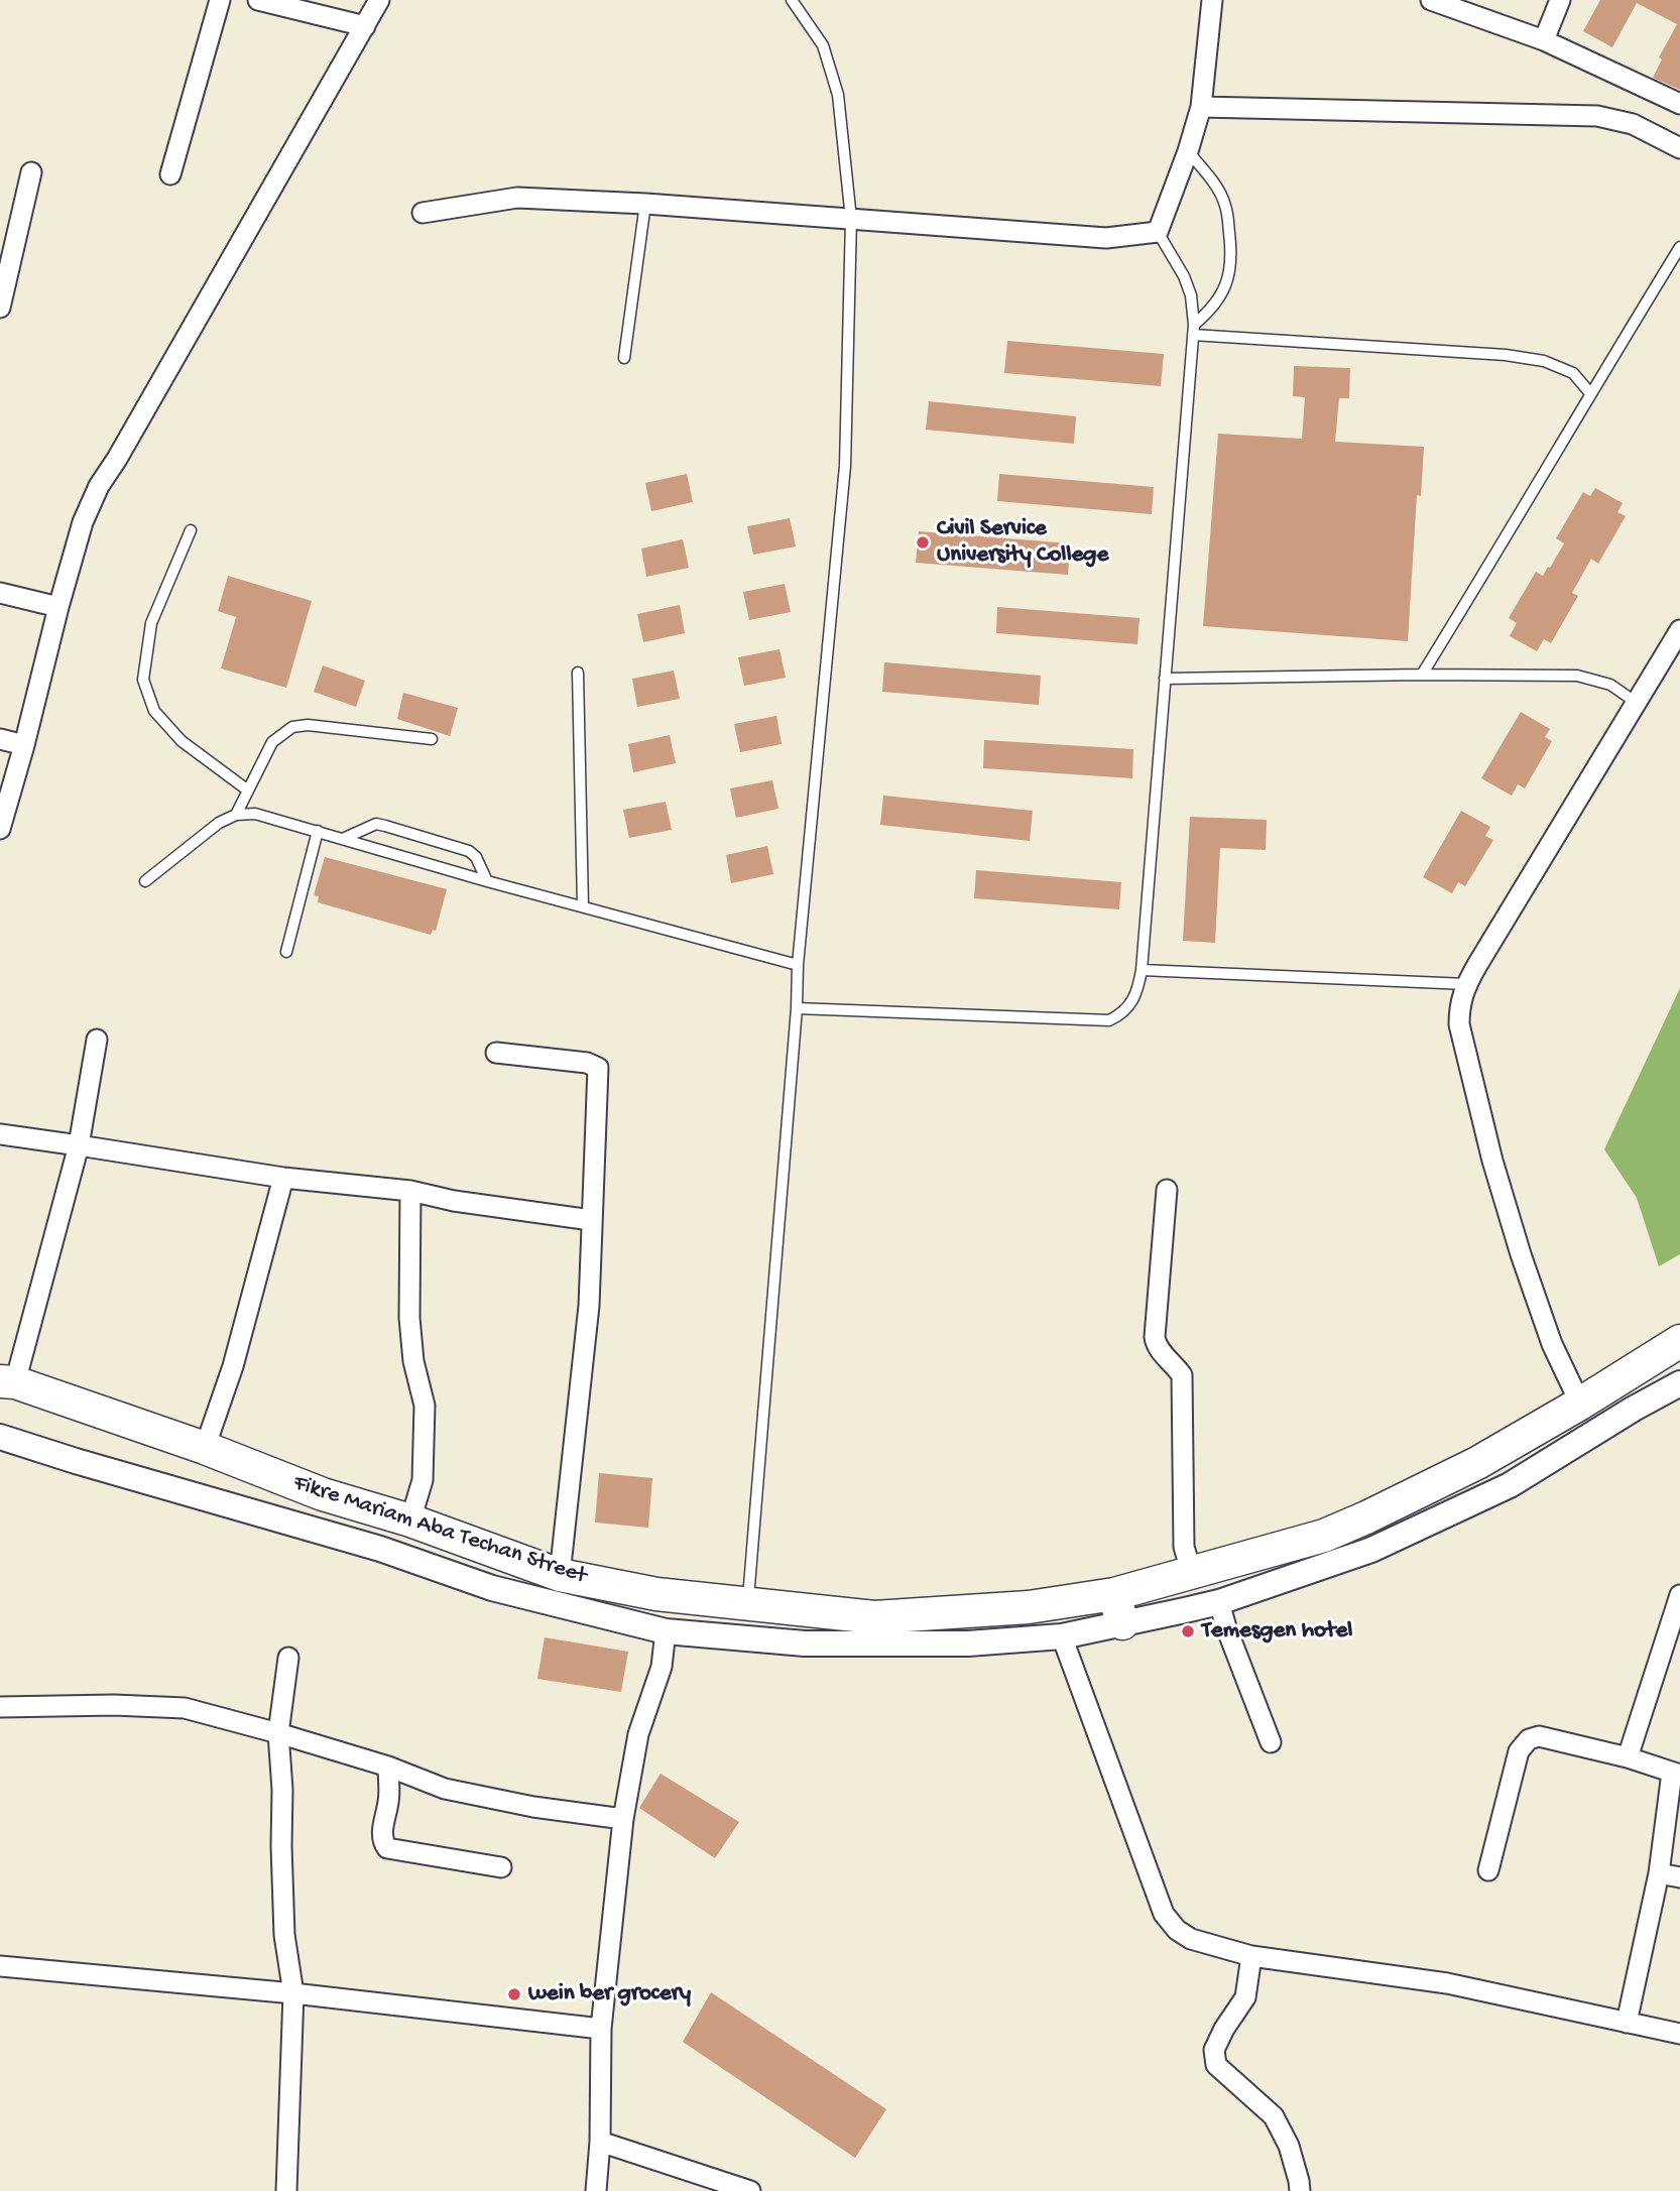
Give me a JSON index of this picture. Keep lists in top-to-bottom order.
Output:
{
  "streets": {
    "main road": ["Fikre Mariam Aba Techan Street"]
  },
  "places": ["Civil Service University College", "Temesgen hotel", "wein ber grocery"]
}
